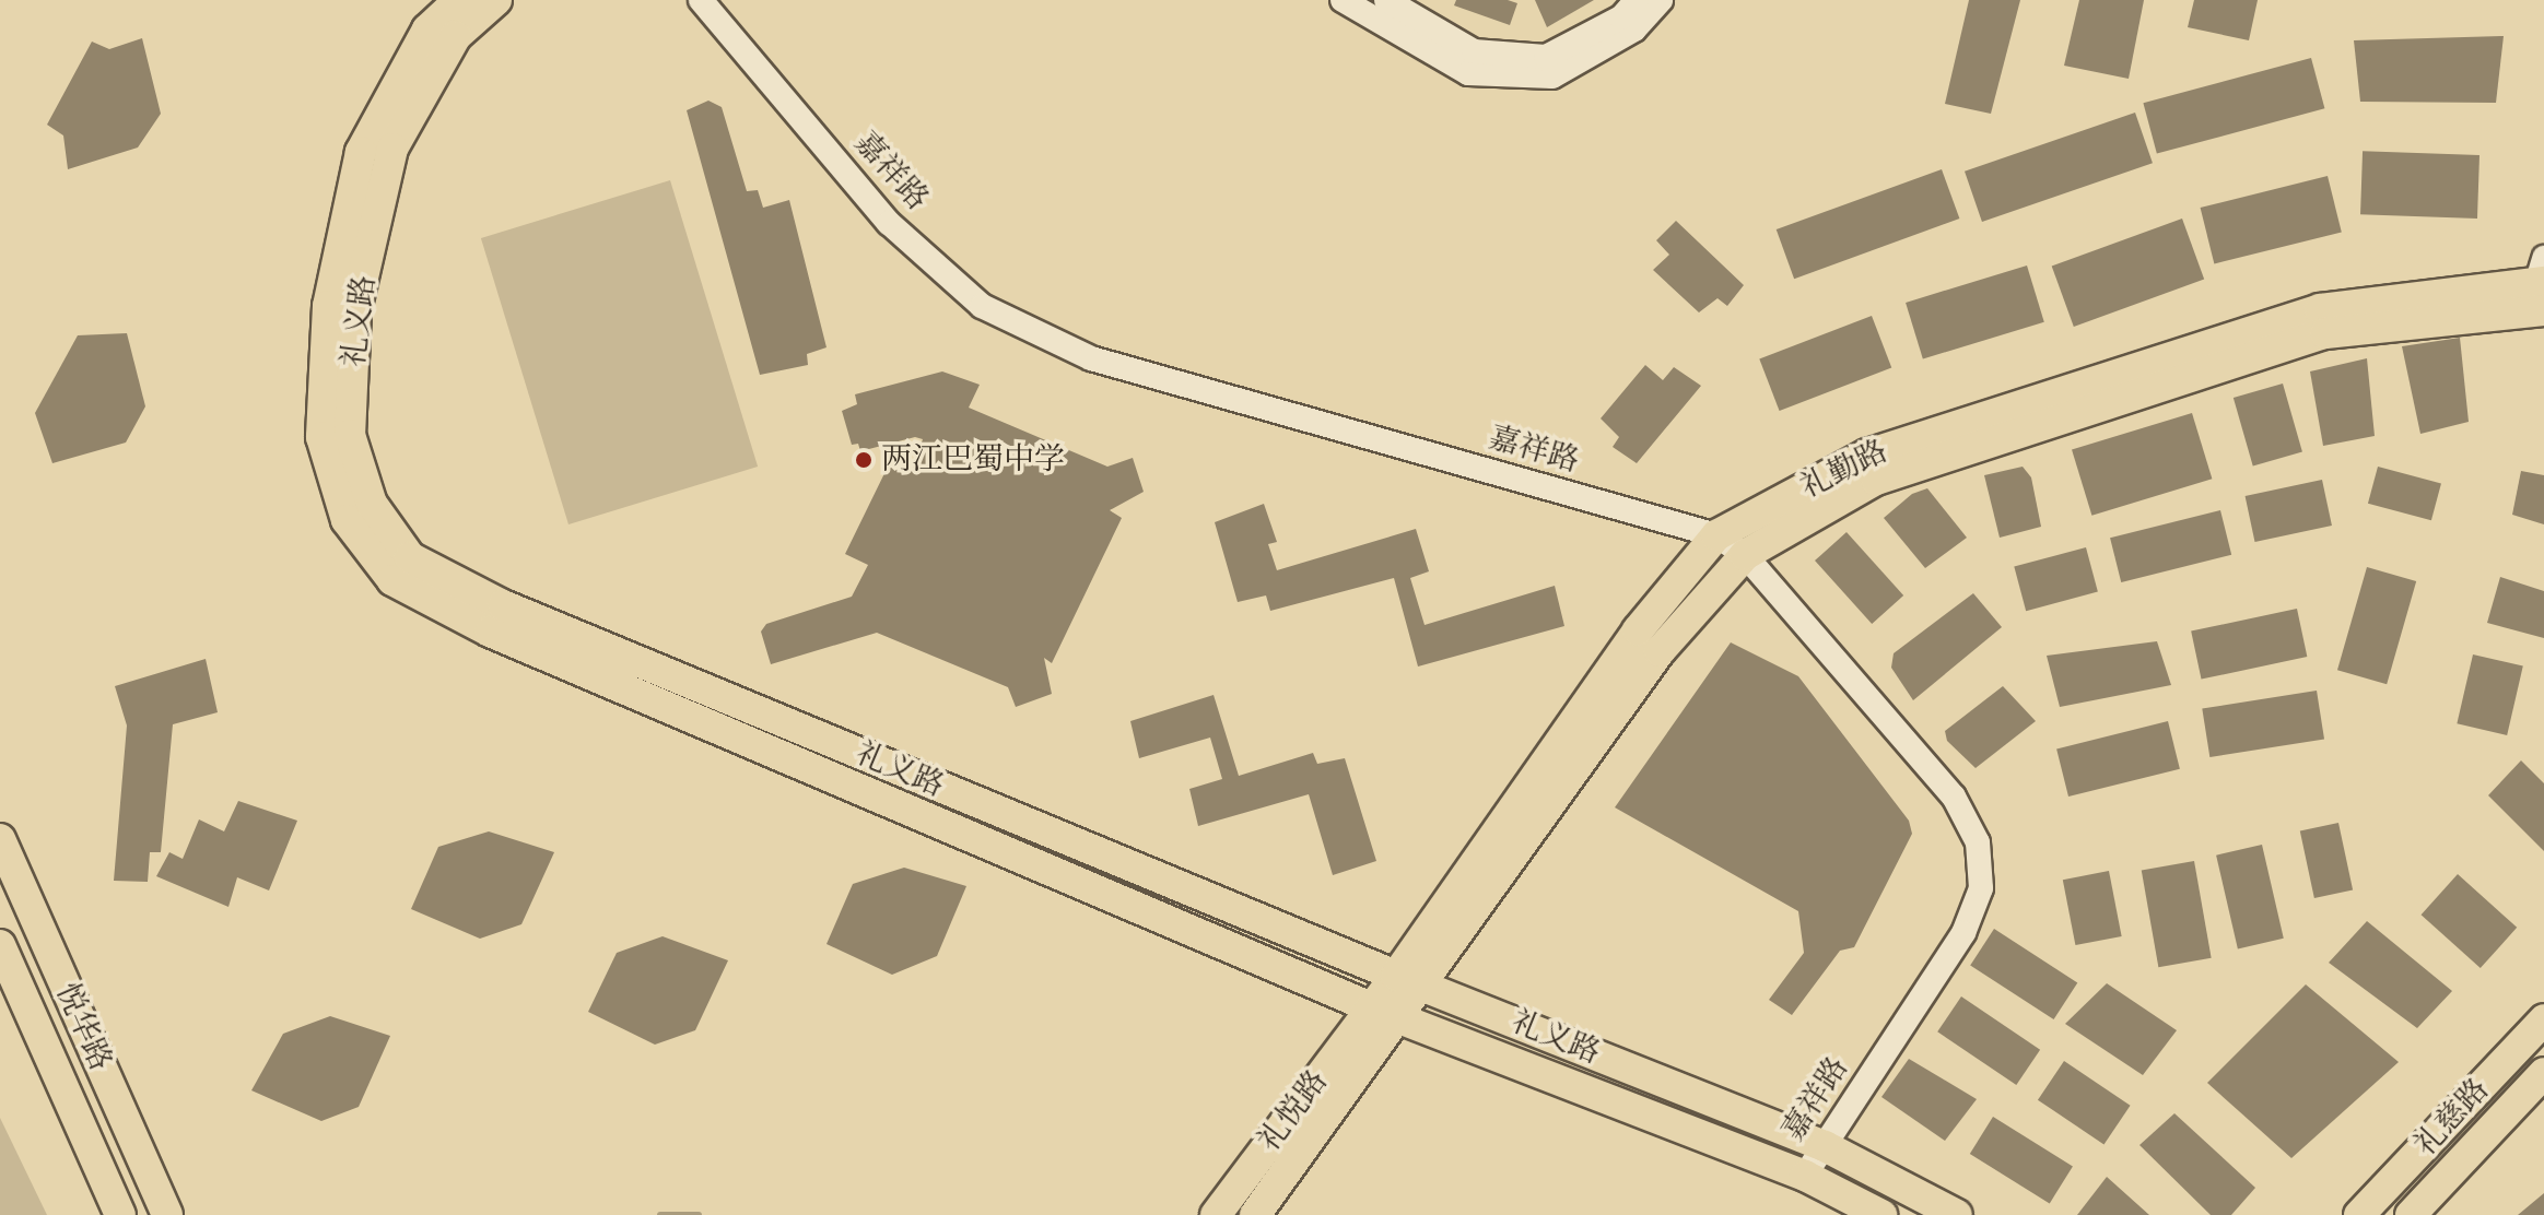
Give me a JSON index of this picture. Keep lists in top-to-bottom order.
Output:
{
  "streets": {
    "main road": [
      "礼义路",
      "礼勤路",
      "悦华路",
      "礼悦路",
      "礼慈路"
    ],
    "street": ["嘉祥路"]
  },
  "crossings": [
    ["嘉祥路", "礼义路"],
    ["嘉祥路", "礼勤路"],
    ["礼义路", "礼勤路"],
    ["礼义路", "礼悦路"],
    ["礼勤路", "礼悦路"]
  ],
  "places": ["两江巴蜀中学"]
}
